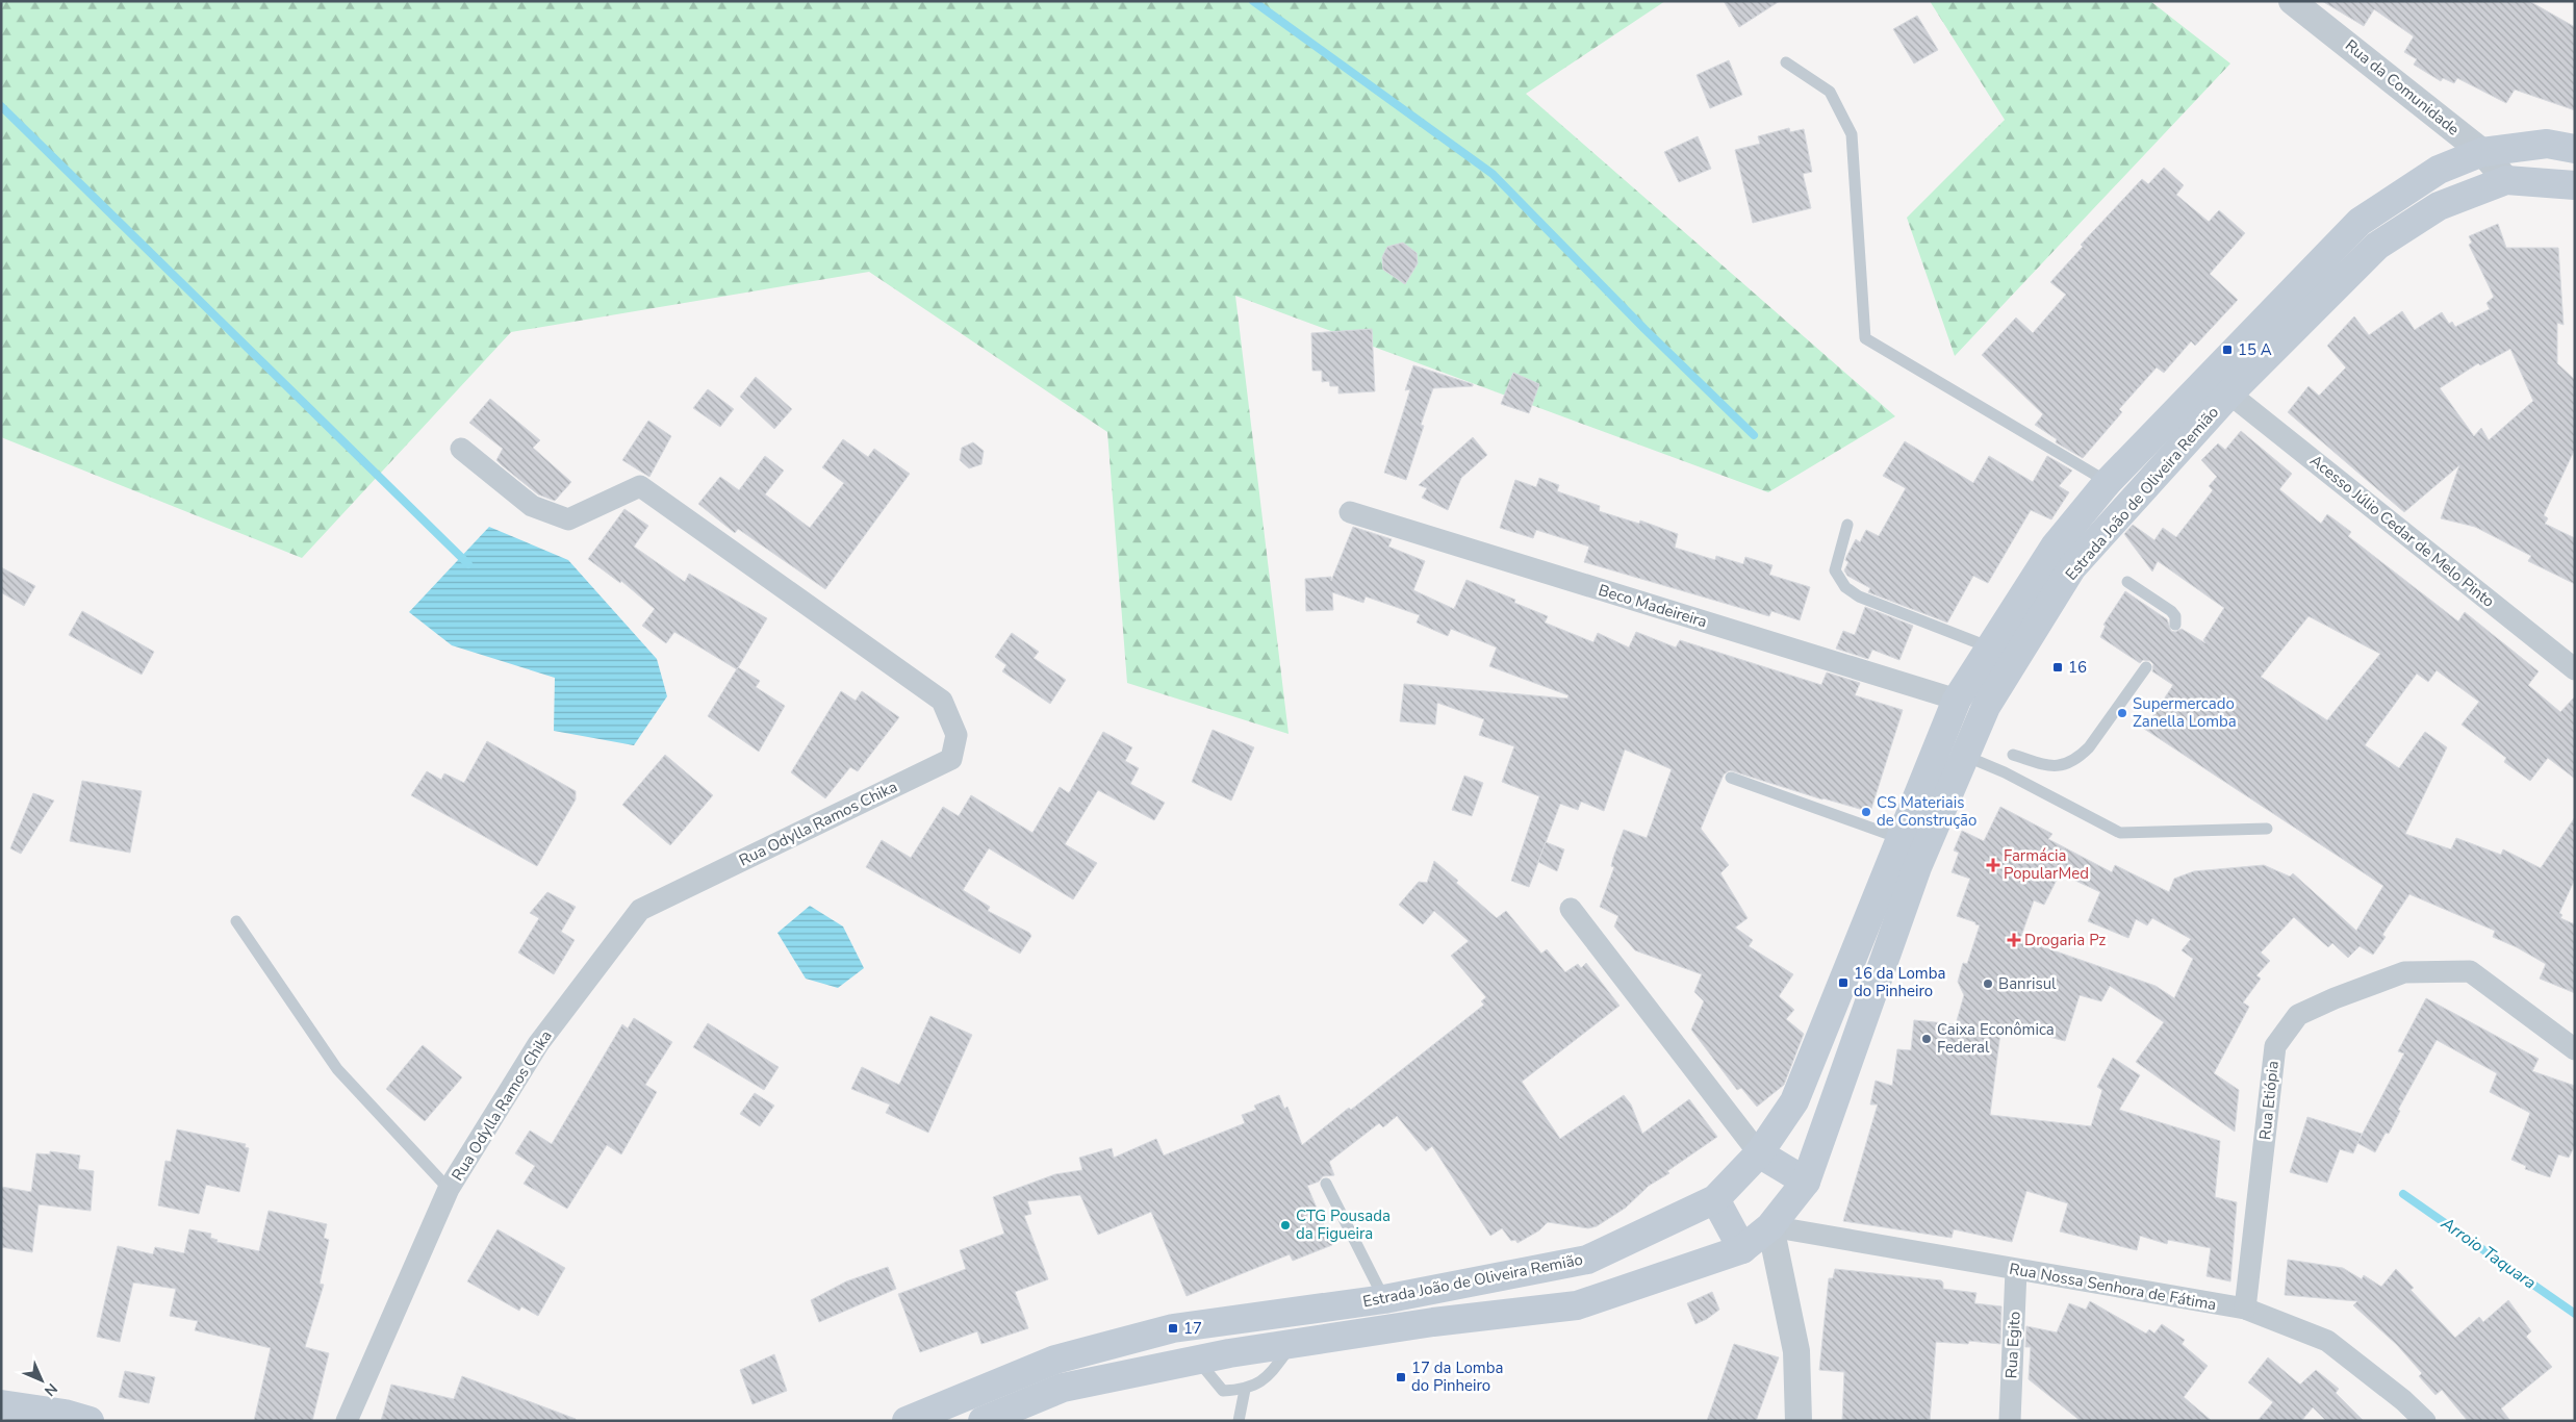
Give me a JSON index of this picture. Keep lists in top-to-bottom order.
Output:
{
  "streets": {
    "main road": ["Estrada João de Oliveira Remião"],
    "street": [
      "Rua da Comunidade",
      "Acesso Júlio Cedar de Melo Pinto",
      "Beco Madeireira",
      "Rua Odylla Ramos Chika",
      "Rua Etiópia",
      "Rua Nossa Senhora de Fátima",
      "Rua Egito"
    ]
  },
  "crossings": [
    ["Rua da Comunidade", "Estrada João de Oliveira Remião"],
    ["Estrada João de Oliveira Remião", "Acesso Júlio Cedar de Melo Pinto"],
    ["Estrada João de Oliveira Remião", "Beco Madeireira"],
    ["Estrada João de Oliveira Remião", "Rua Nossa Senhora de Fátima"],
    ["Rua Etiópia", "Rua Nossa Senhora de Fátima"],
    ["Rua Nossa Senhora de Fátima", "Rua Egito"]
  ],
  "water": ["Arroio Taquara"],
  "places": {
    "transit": [
      "15 A",
      "16",
      "16 da Lomba do Pinheiro",
      "17",
      "17 da Lomba do Pinheiro"
    ],
    "other": [
      "Supermercado Zanella Lomba",
      "CS Materiais de Construção",
      "Banrisul",
      "Caixa Econômica Federal",
      "CTG Pousada da Figueira"
    ],
    "health": ["Farmácia PopularMed", "Drogaria Pz"]
  },
  "north": "bottom right"
}
